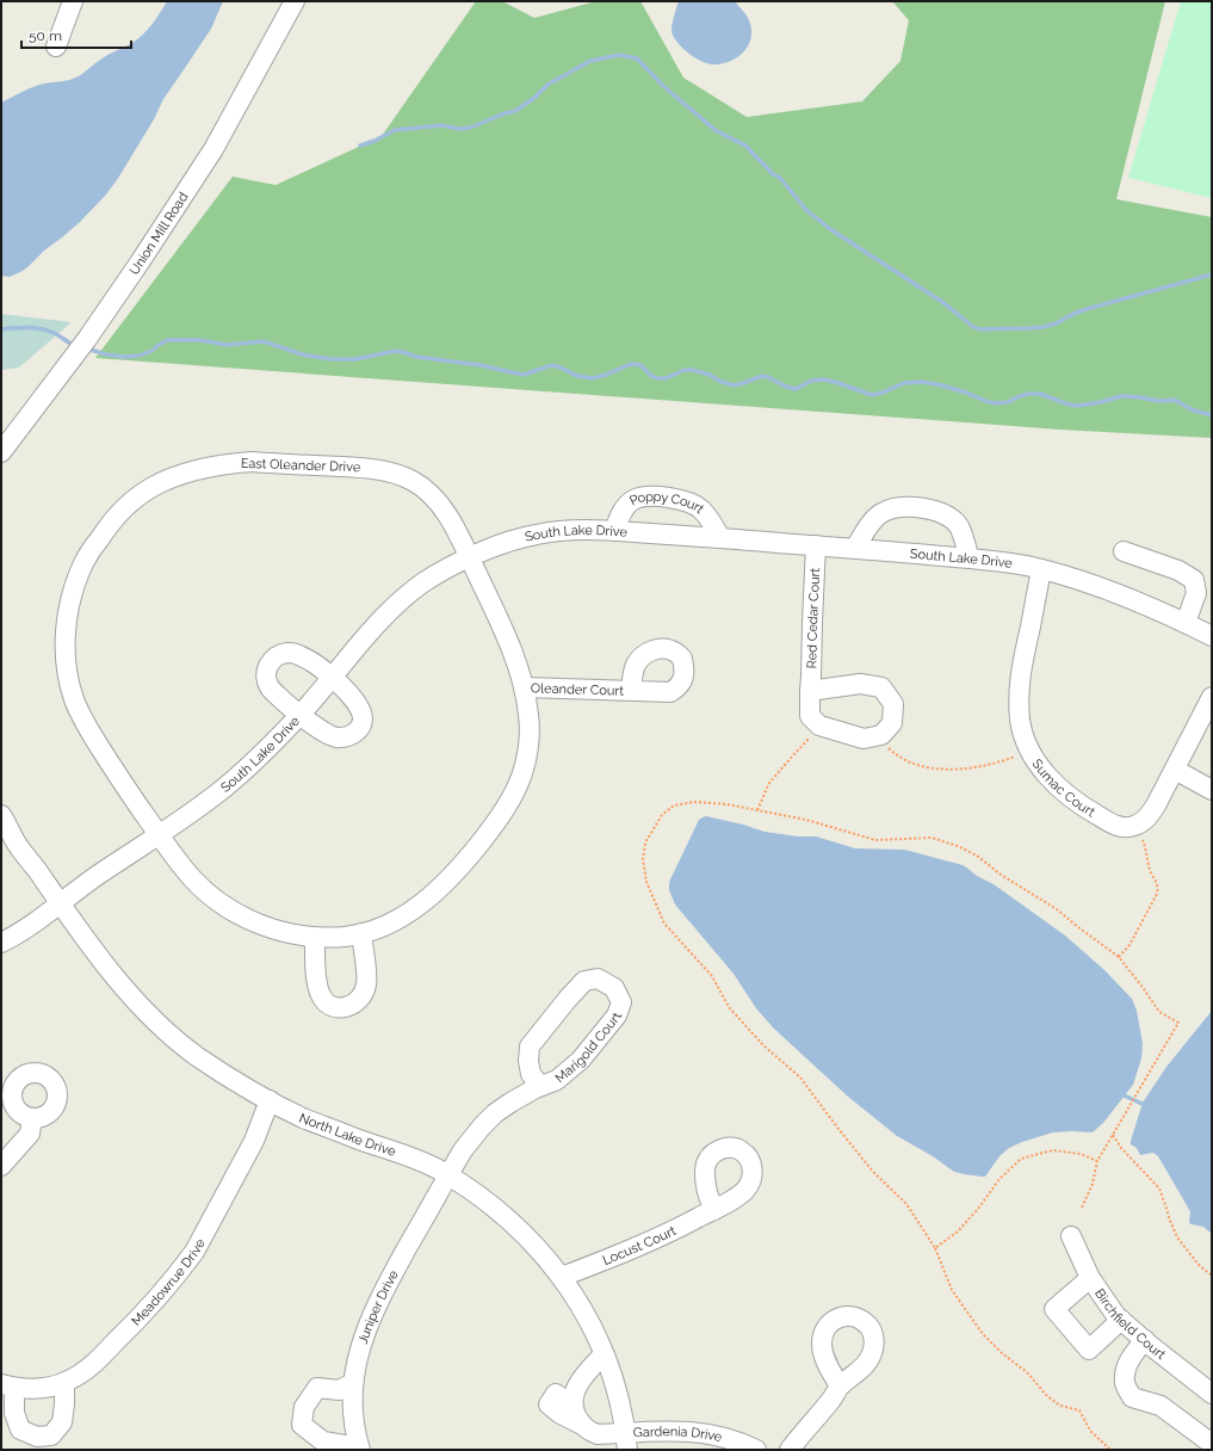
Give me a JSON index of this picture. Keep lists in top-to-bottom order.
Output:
{
  "streets": {
    "street": [
      "Union Mill Road",
      "East Oleander Drive",
      "Poppy Court",
      "South Lake Drive",
      "Red Cedar Court",
      "Oleander Court",
      "Sumac Court",
      "Marigold Court",
      "North Lake Drive",
      "Locust Court",
      "Meadowrue Drive",
      "Juniper Drive",
      "Birchfield Court",
      "Gardenia Drive"
    ]
  },
  "crossings": [
    ["East Oleander Drive", "South Lake Drive"],
    ["East Oleander Drive", "Oleander Court"],
    ["Poppy Court", "South Lake Drive"],
    ["South Lake Drive", "Red Cedar Court"],
    ["South Lake Drive", "Sumac Court"],
    ["South Lake Drive", "North Lake Drive"],
    ["Marigold Court", "North Lake Drive"],
    ["Marigold Court", "Juniper Drive"],
    ["North Lake Drive", "Locust Court"],
    ["North Lake Drive", "Meadowrue Drive"],
    ["North Lake Drive", "Juniper Drive"],
    ["North Lake Drive", "Gardenia Drive"]
  ],
  "scale_bar": "50 m"
}
